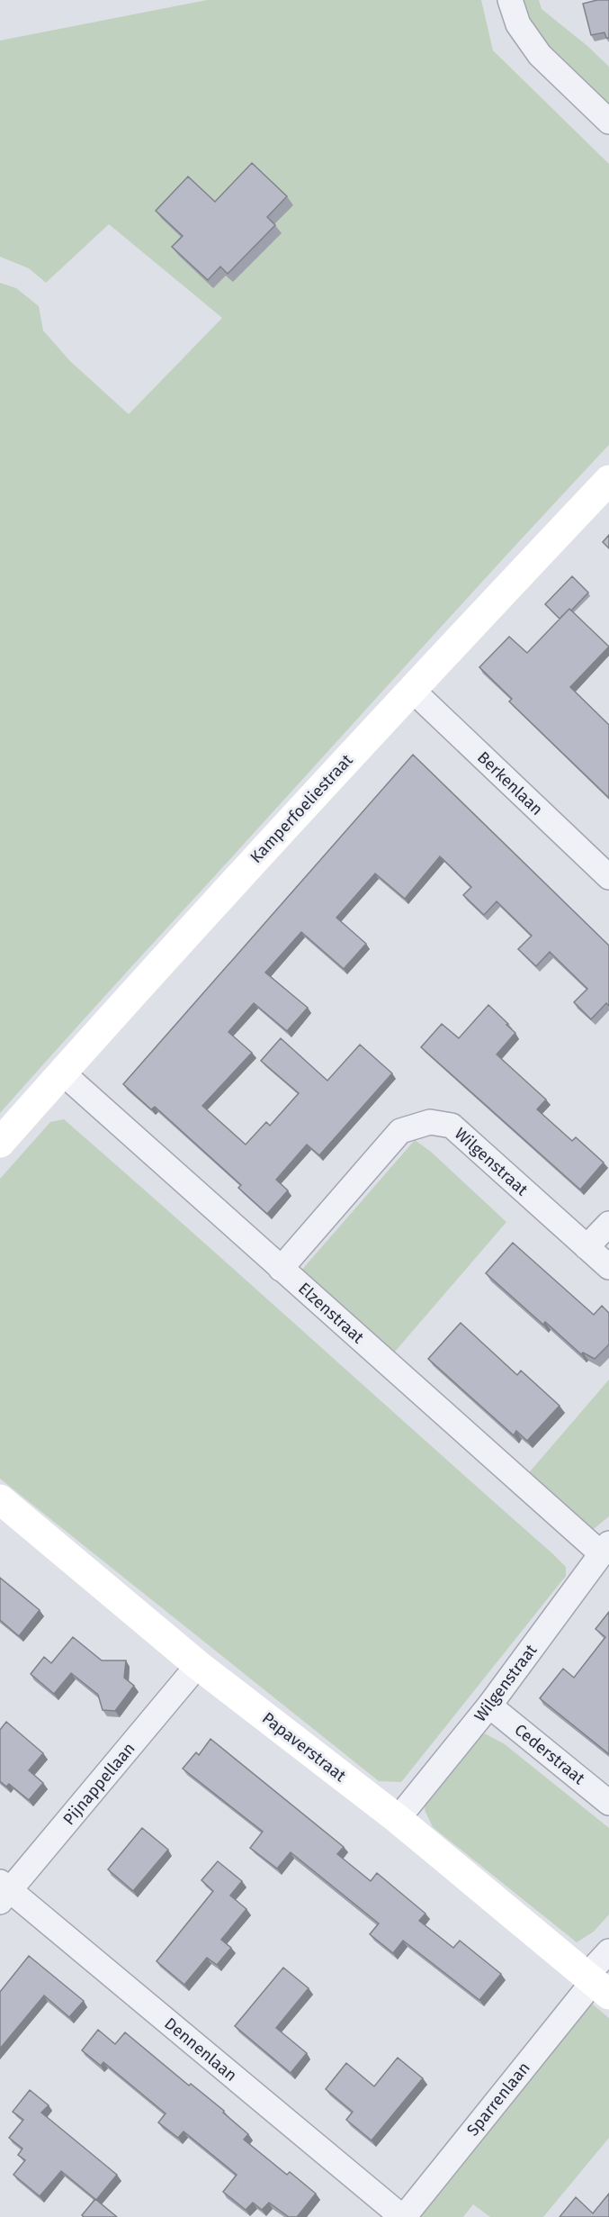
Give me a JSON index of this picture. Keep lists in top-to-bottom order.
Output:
{
  "streets": {
    "street": [
      "Berkenlaan",
      "Kamperfoeliestraat",
      "Wilgenstraat",
      "Elzenstraat",
      "Papaverstraat",
      "Cederstraat",
      "Pijnappellaan",
      "Dennenlaan",
      "Sparrenlaan"
    ]
  },
  "crossings": [
    ["Berkenlaan", "Kamperfoeliestraat"],
    ["Kamperfoeliestraat", "Elzenstraat"],
    ["Wilgenstraat", "Elzenstraat"],
    ["Wilgenstraat", "Papaverstraat"],
    ["Wilgenstraat", "Cederstraat"],
    ["Papaverstraat", "Pijnappellaan"],
    ["Papaverstraat", "Sparrenlaan"],
    ["Pijnappellaan", "Dennenlaan"],
    ["Dennenlaan", "Sparrenlaan"]
  ]
}
